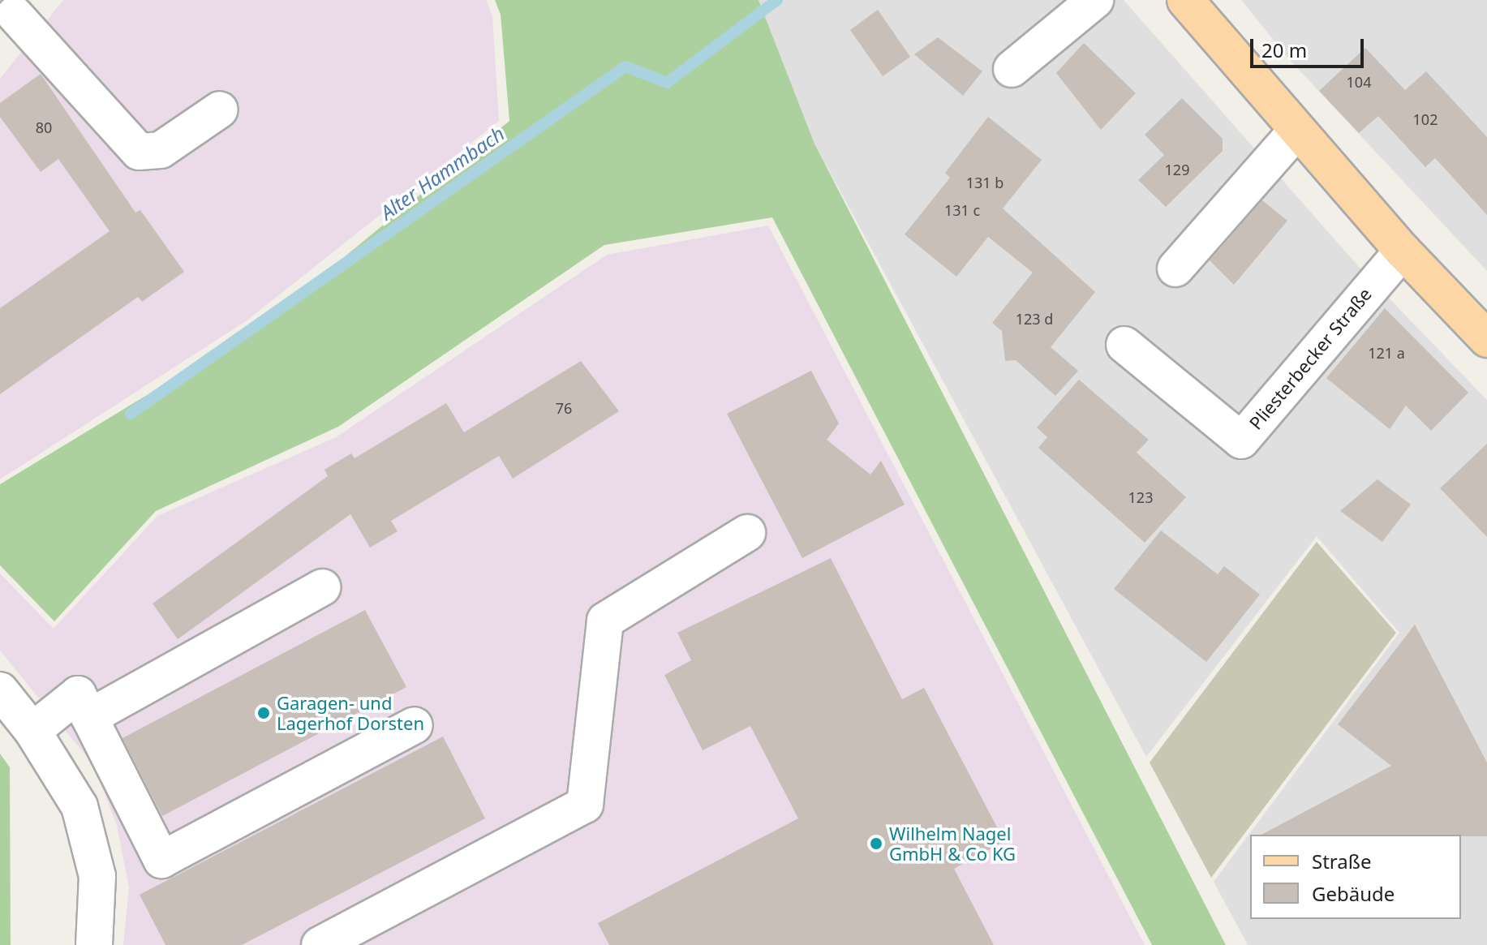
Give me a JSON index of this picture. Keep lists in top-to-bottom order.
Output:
{
  "streets": {
    "street": ["Pliesterbecker Straße"]
  },
  "water": ["Alter Hammbach"],
  "places": ["Garagen- und Lagerhof Dorsten", "Wilhelm Nagel GmbH & Co KG"],
  "house_numbers": [
    "104",
    "102",
    "80",
    "129",
    "131 b",
    "131 c",
    "123 d",
    "121 a",
    "76",
    "123"
  ],
  "legend": ["Straße", "Gebäude"],
  "scale_bar": "20 m"
}
